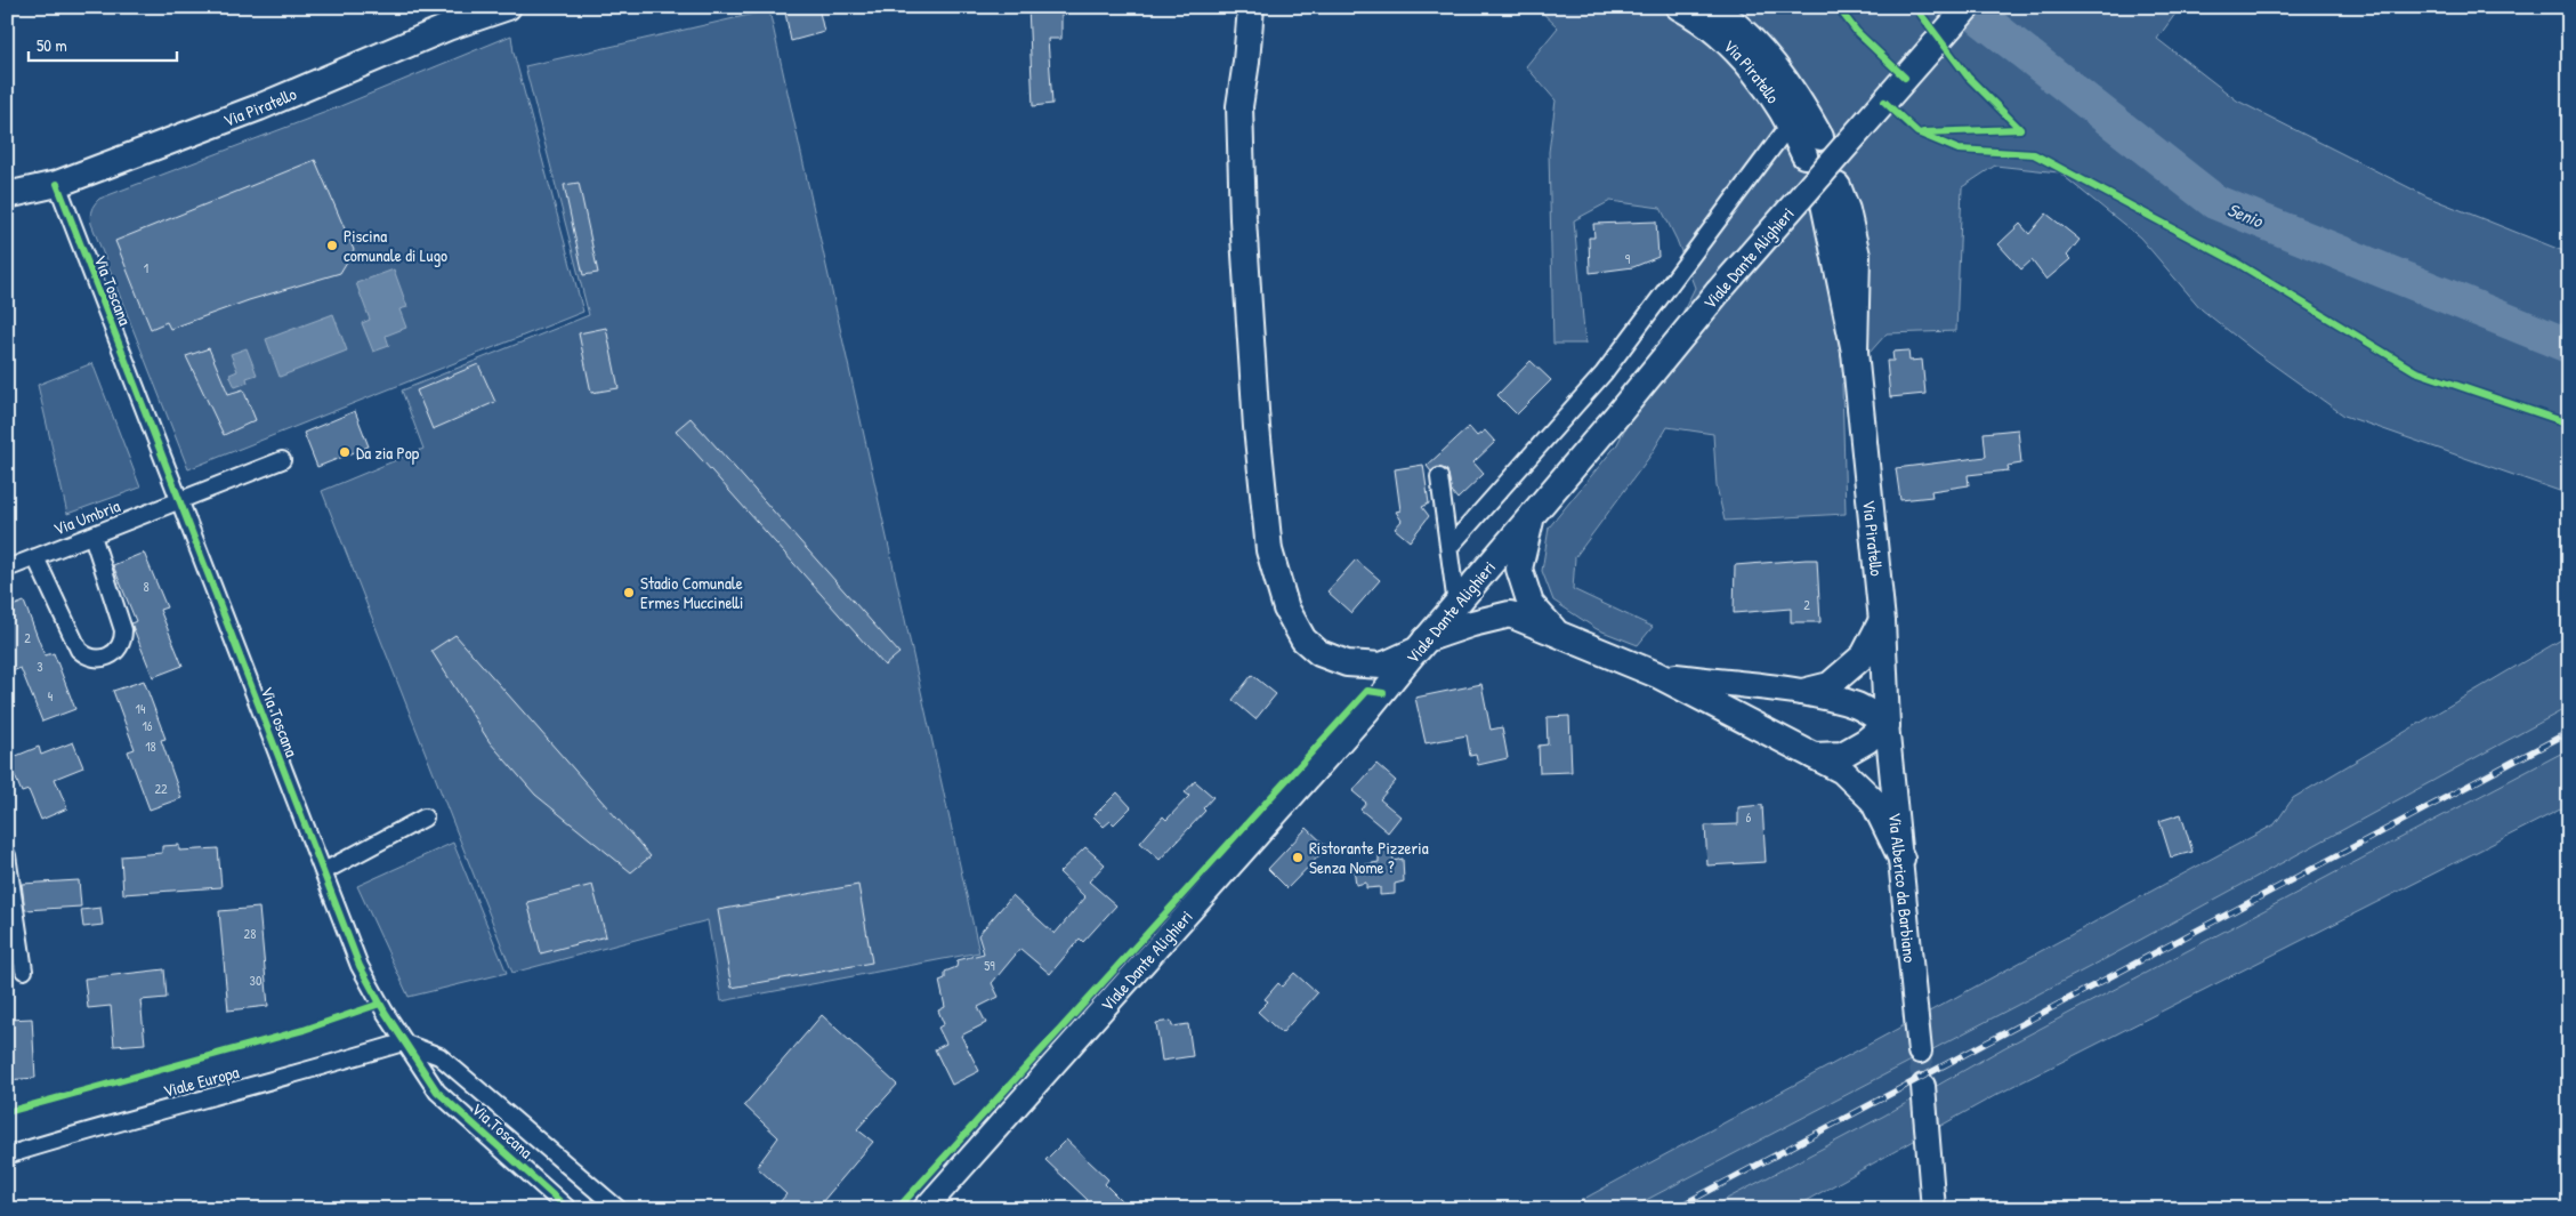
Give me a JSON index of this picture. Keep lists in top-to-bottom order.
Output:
{
  "streets": {
    "main road": ["Via Piratello", "Viale Dante Alighieri"],
    "street": [
      "Via Toscana",
      "Via Umbria",
      "Via Alberico da Barbiano",
      "Viale Europa"
    ]
  },
  "crossings": [
    ["Via Piratello", "Via Toscana"],
    ["Via Piratello", "Via Alberico da Barbiano"],
    ["Via Toscana", "Via Umbria"],
    ["Via Toscana", "Viale Europa"]
  ],
  "water": ["Senio"],
  "places": [
    "Piscina comunale di Lugo",
    "Da zia Pop",
    "Stadio Comunale Ermes Muccinelli",
    "Ristorante Pizzeria Senza Nome ?"
  ],
  "house_numbers": [
    "9",
    "1",
    "8",
    "2",
    "2",
    "3",
    "4",
    "14",
    "16",
    "18",
    "22",
    "6",
    "28",
    "59",
    "30"
  ],
  "scale_bar": "50 m"
}
